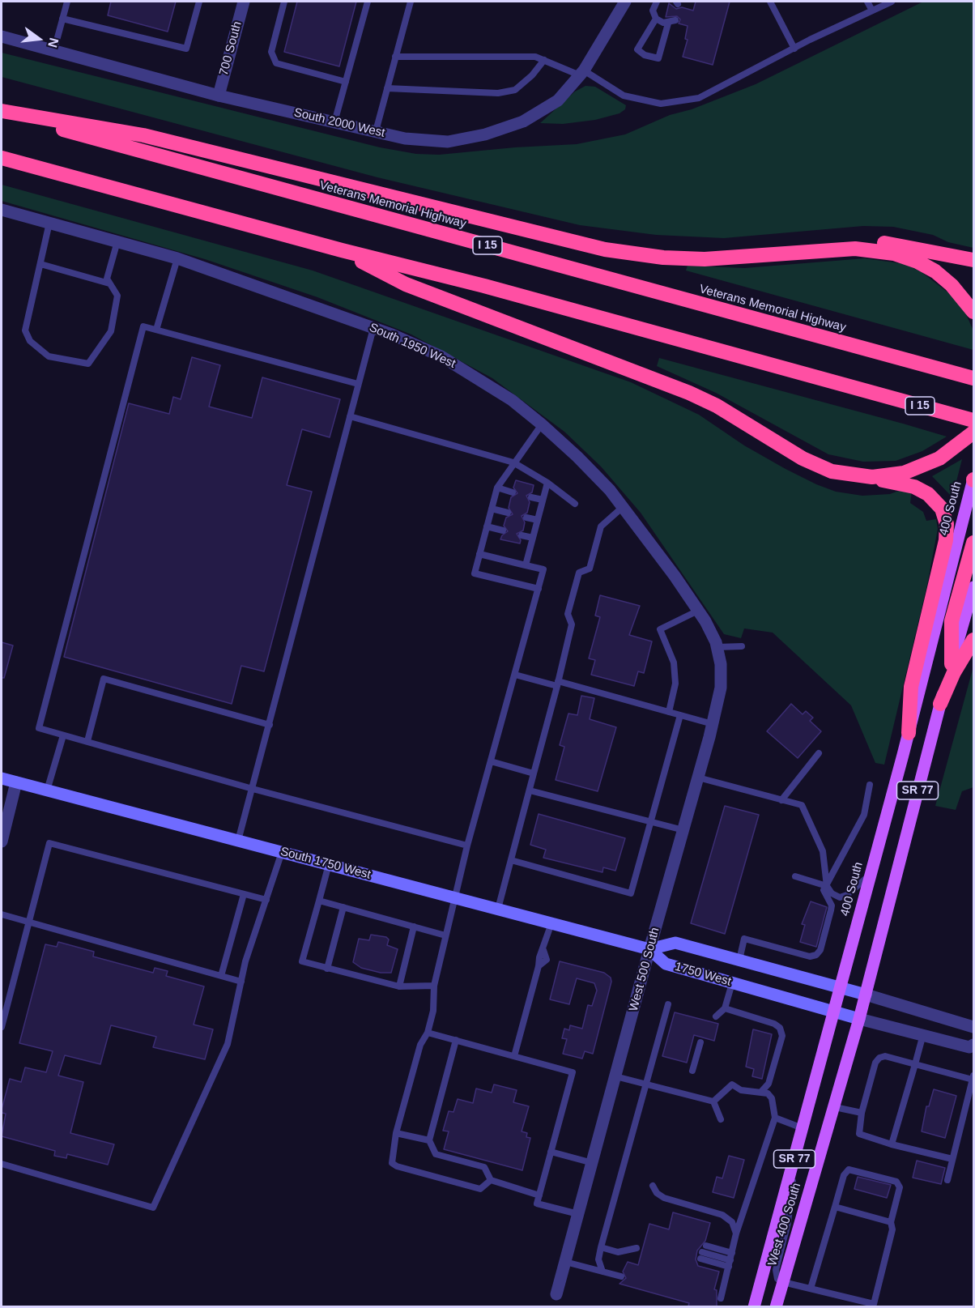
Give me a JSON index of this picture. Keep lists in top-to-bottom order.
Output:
{
  "streets": {
    "highway": ["Veterans Memorial Highway", "I 15"],
    "main road": [
      "400 South",
      "SR 77",
      "South 1750 West",
      "1750 West",
      "West 400 South"
    ],
    "street": [
      "700 South",
      "South 2000 West",
      "South 1950 West",
      "West 500 South"
    ]
  },
  "crossings": [
    ["700 South", "South 2000 West"],
    ["South 1950 West", "West 500 South"],
    ["400 South", "1750 West"],
    ["SR 77", "1750 West"],
    ["SR 77", "West 400 South"],
    ["South 1750 West", "West 500 South"],
    ["South 1750 West", "1750 West"],
    ["West 500 South", "1750 West"]
  ],
  "north": "right"
}
